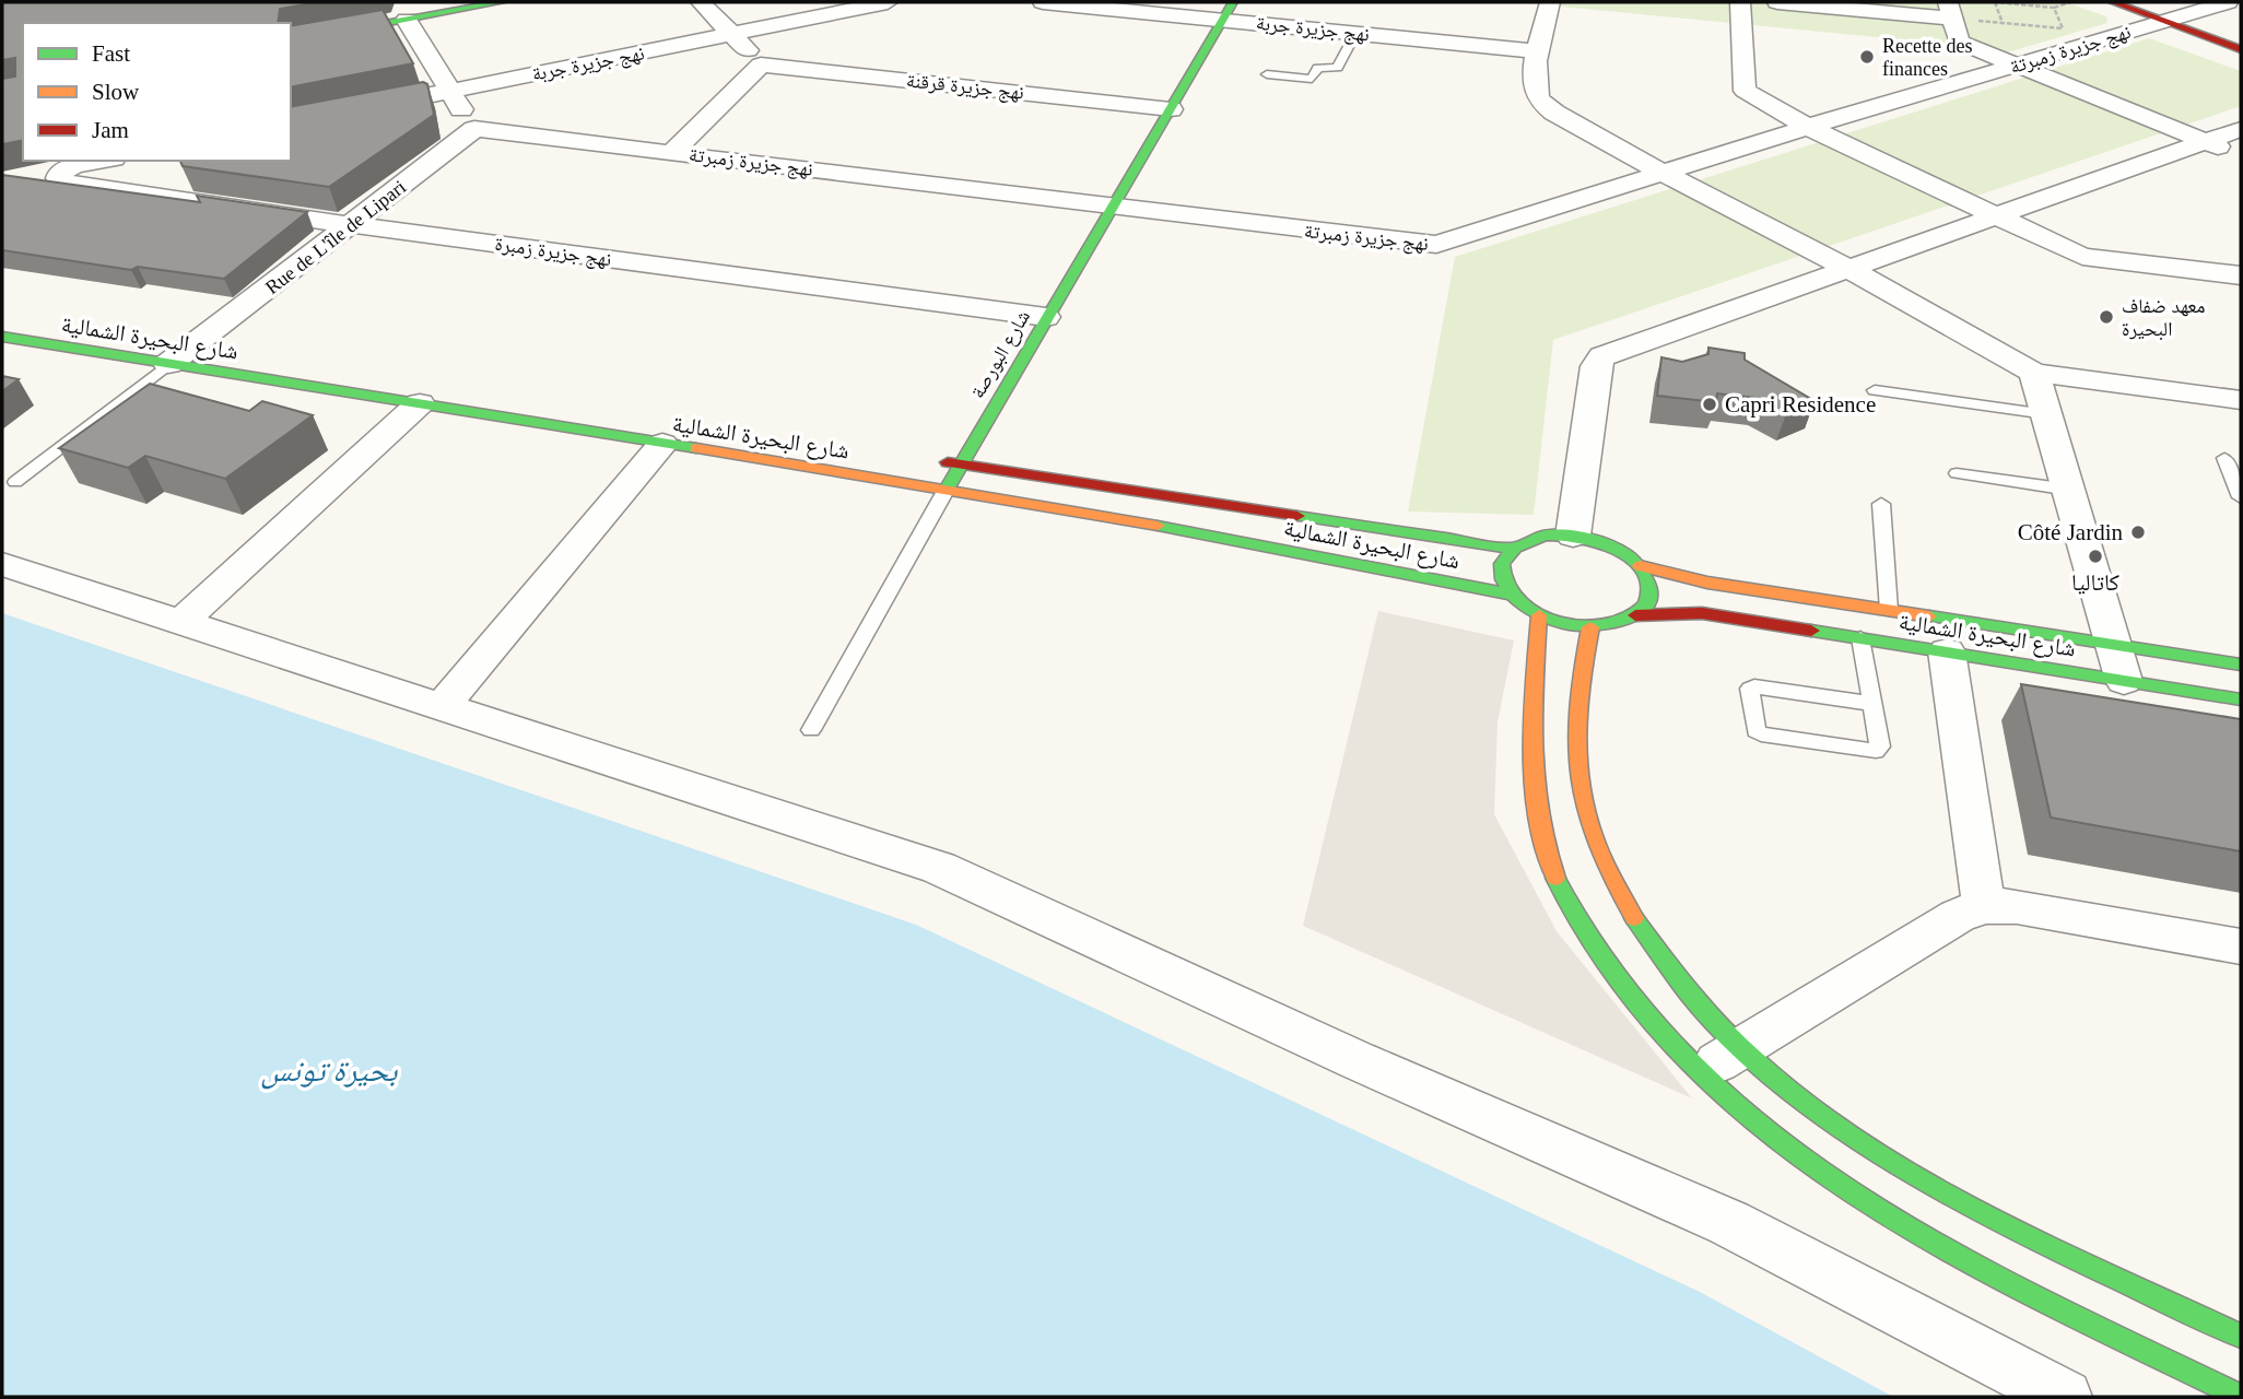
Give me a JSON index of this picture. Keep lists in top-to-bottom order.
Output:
{
  "streets": {
    "main road": ["شارع البحيرة الشمالية", "شارع البورصة"],
    "street": [
      "نهج جزيرة جربة",
      "نهج جزيرة زمبرتة",
      "نهج جزيرة قرقنة",
      "Rue de L'île de Lipari",
      "نهج جزيرة زمبرة"
    ]
  },
  "crossings": [
    ["نهج جزيرة جربة", "شارع البورصة"],
    ["نهج جزيرة زمبرتة", "Rue de L'île de Lipari"],
    ["نهج جزيرة زمبرتة", "شارع البورصة"],
    ["نهج جزيرة قرقنة", "شارع البورصة"],
    ["Rue de L'île de Lipari", "نهج جزيرة زمبرة"],
    ["Rue de L'île de Lipari", "شارع البحيرة الشمالية"],
    ["نهج جزيرة زمبرة", "شارع البورصة"],
    ["شارع البحيرة الشمالية", "شارع البورصة"]
  ],
  "water": ["بحيرة تونس"],
  "places": [
    "Recette des finances",
    "معهد ضفاف البحيرة",
    "Capri Residence",
    "Côté Jardin",
    "كاتاليا"
  ],
  "legend": ["Fast", "Slow", "Jam"]
}
